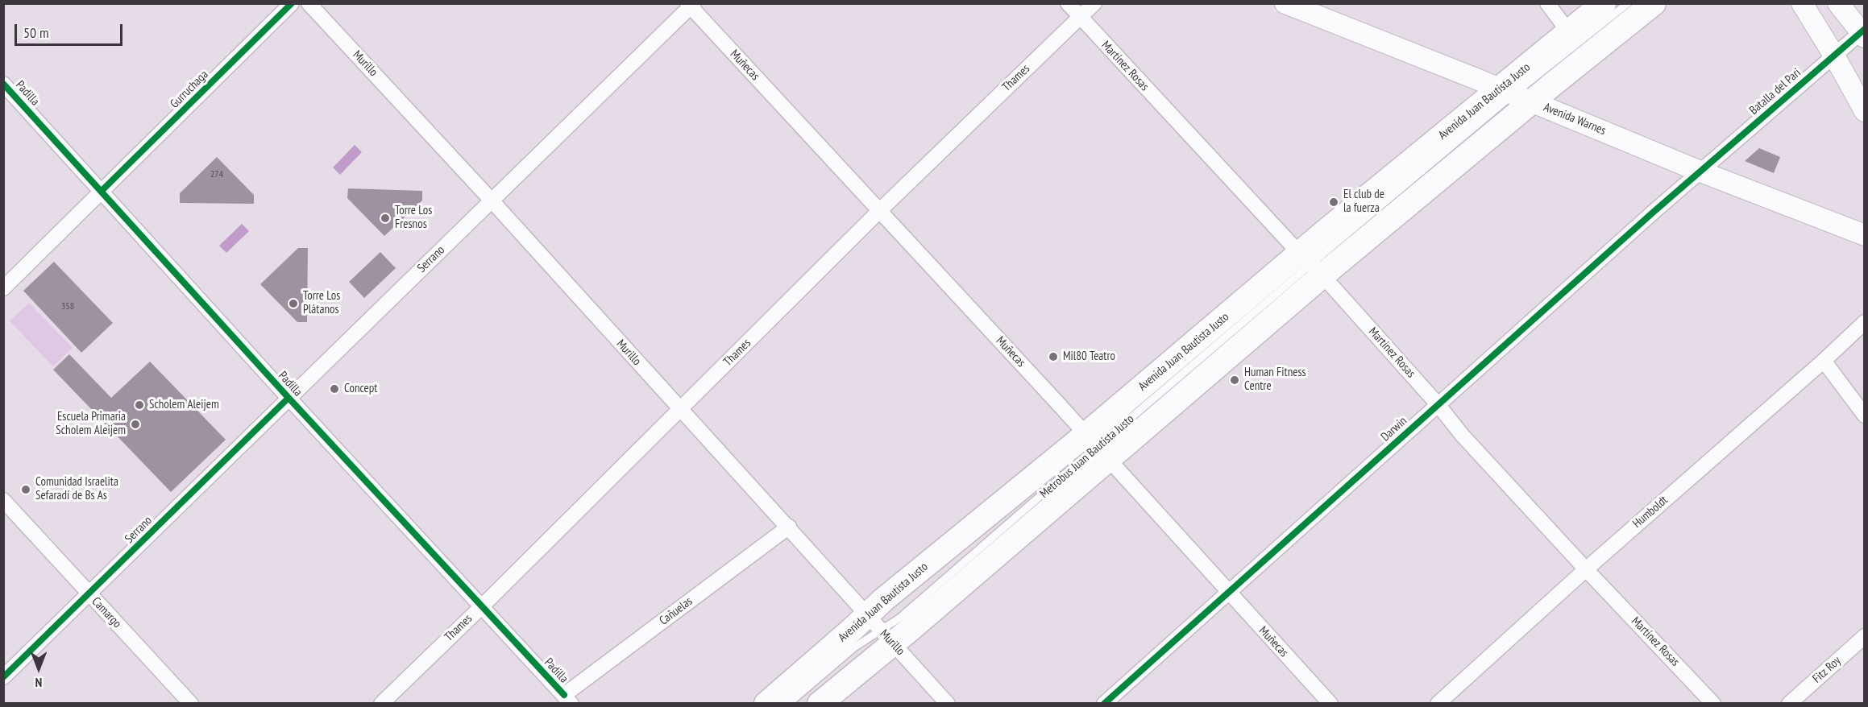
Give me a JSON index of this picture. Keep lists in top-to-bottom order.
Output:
{
  "streets": {
    "main road": ["Avenida Juan Bautista Justo", "Avenida Warnes"],
    "street": [
      "Murillo",
      "Muñecas",
      "Martínez Rosas",
      "Thames",
      "Gurruchaga",
      "Batalla del Pari",
      "Padilla",
      "Serrano",
      "Darwin",
      "Humboldt",
      "Cañuelas",
      "Camargo",
      "Fitz Roy"
    ]
  },
  "crossings": [
    ["Murillo", "Thames"],
    ["Murillo", "Avenida Juan Bautista Justo"],
    ["Murillo", "Serrano"],
    ["Murillo", "Cañuelas"],
    ["Muñecas", "Thames"],
    ["Muñecas", "Avenida Juan Bautista Justo"],
    ["Muñecas", "Serrano"],
    ["Muñecas", "Darwin"],
    ["Martínez Rosas", "Thames"],
    ["Martínez Rosas", "Avenida Juan Bautista Justo"],
    ["Martínez Rosas", "Darwin"],
    ["Martínez Rosas", "Humboldt"],
    ["Thames", "Padilla"],
    ["Gurruchaga", "Padilla"],
    ["Batalla del Pari", "Avenida Warnes"],
    ["Batalla del Pari", "Darwin"],
    ["Padilla", "Serrano"],
    ["Padilla", "Cañuelas"],
    ["Avenida Juan Bautista Justo", "Avenida Warnes"],
    ["Avenida Warnes", "Darwin"],
    ["Serrano", "Camargo"]
  ],
  "places": [
    "El club de la fuerza",
    "Torre Los Fresnos",
    "Torre Los Plátanos",
    "Mil80 Teatro",
    "Human Fitness Centre",
    "Concept",
    "Scholem Aleijem",
    "Escuela Primaria Scholem Aleijem",
    "Comunidad Israelita Sefaradí de Bs As"
  ],
  "house_numbers": ["274", "358"],
  "scale_bar": "50 m",
  "north": "bottom"
}
